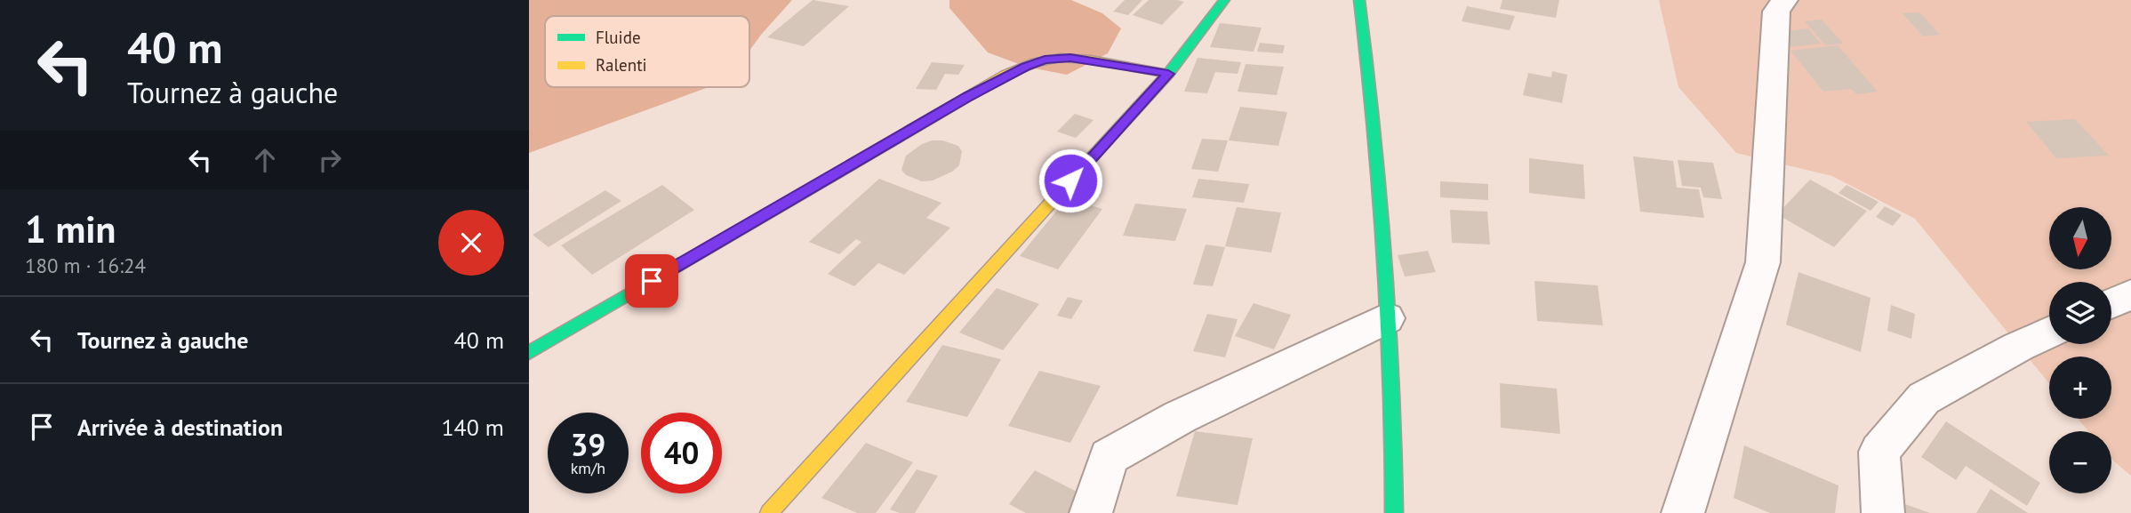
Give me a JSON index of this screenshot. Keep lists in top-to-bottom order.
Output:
{
  "legend": ["Fluide", "Ralenti"],
  "north": "bottom",
  "page": {
    "turn": ["40 m", "Tournez à gauche"],
    "heading": ["1 min", "180 m · 16:24"],
    "map_buttons": ["+", "−"],
    "list": [
      {
        "name": "Tournez à gauche",
        "value": "40 m"
      },
      {
        "name": "Arrivée à destination",
        "value": "140 m"
      }
    ],
    "speed": "39 km/h",
    "limit": "40"
  }
}
